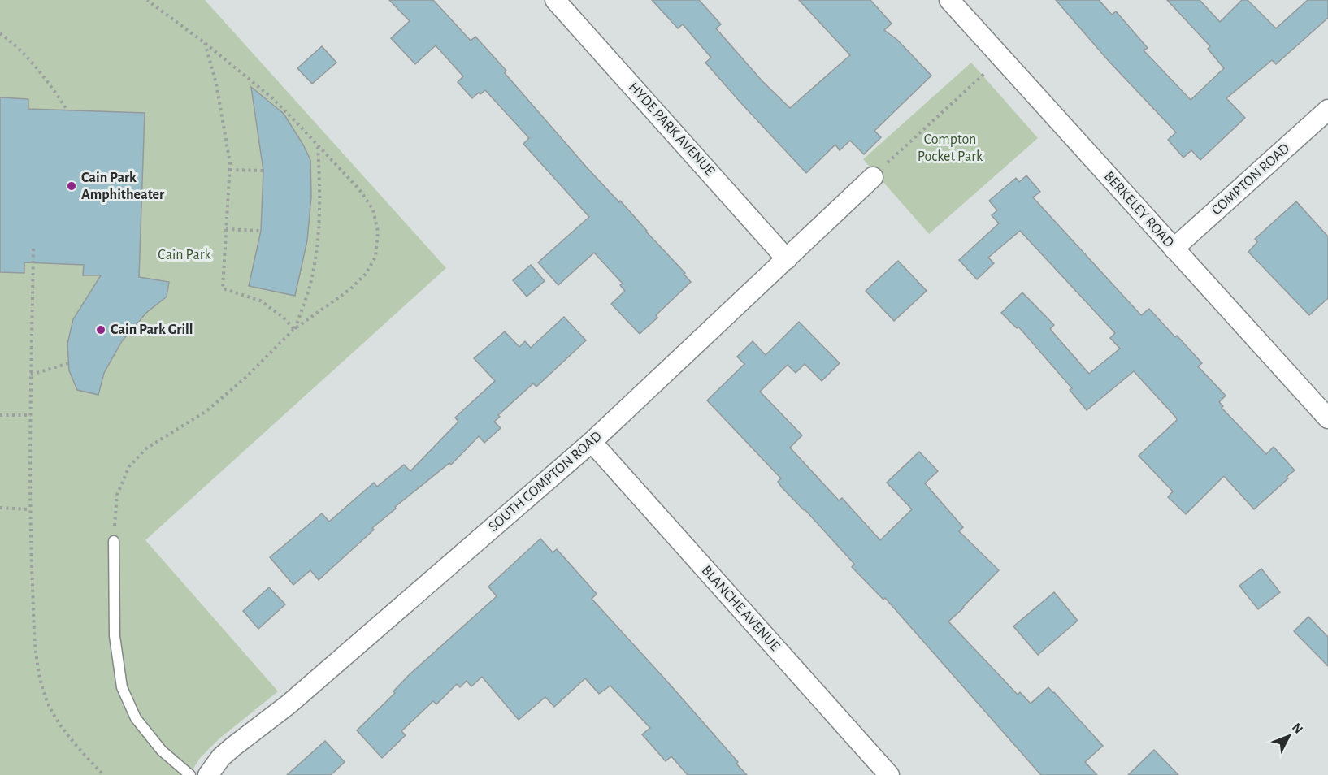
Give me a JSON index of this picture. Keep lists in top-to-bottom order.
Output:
{
  "streets": {
    "street": [
      "HYDE PARK AVENUE",
      "COMPTON ROAD",
      "BERKELEY ROAD",
      "SOUTH COMPTON ROAD",
      "BLANCHE AVENUE"
    ]
  },
  "crossings": [
    ["HYDE PARK AVENUE", "SOUTH COMPTON ROAD"],
    ["COMPTON ROAD", "BERKELEY ROAD"],
    ["SOUTH COMPTON ROAD", "BLANCHE AVENUE"]
  ],
  "parks": ["Compton Pocket Park", "Cain Park"],
  "places": ["Cain Park Amphitheater", "Cain Park Grill"],
  "north": "top right"
}
